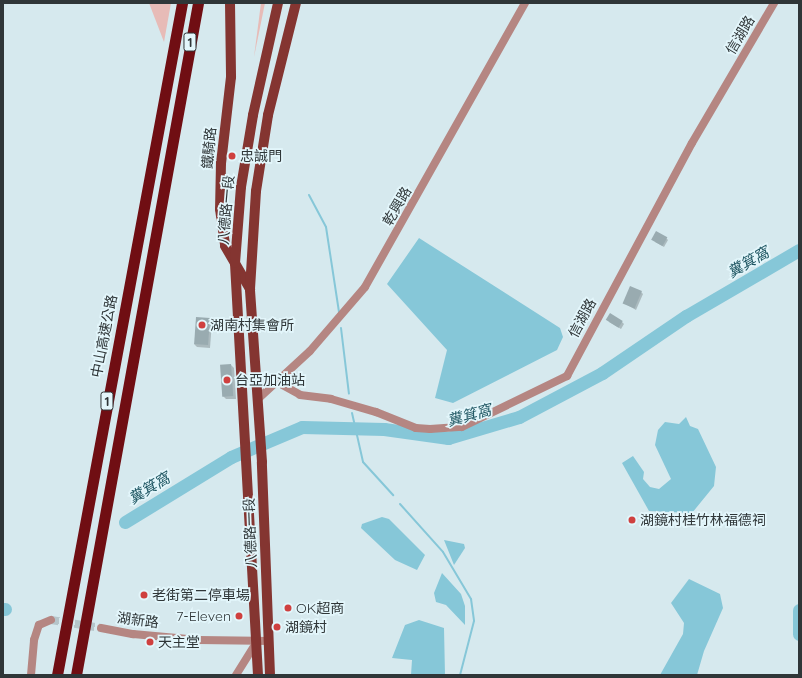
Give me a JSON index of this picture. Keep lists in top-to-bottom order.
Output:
{
  "streets": {
    "highway": ["1", "中山高速公路"],
    "main road": ["鐵騎路", "八德路一段"],
    "street": ["信湖路", "乾興路", "湖新路"]
  },
  "crossings": [
    ["信湖路", "乾興路"],
    ["鐵騎路", "八德路一段"],
    ["乾興路", "八德路一段"],
    ["八德路一段", "湖新路"]
  ],
  "water": ["糞箕窩"],
  "places": [
    "忠誠門",
    "湖南村集會所",
    "台亞加油站",
    "湖鏡村桂竹林福德祠",
    "老街第二停車場",
    "OK超商",
    "7-Eleven",
    "湖鏡村",
    "天主堂"
  ]
}
